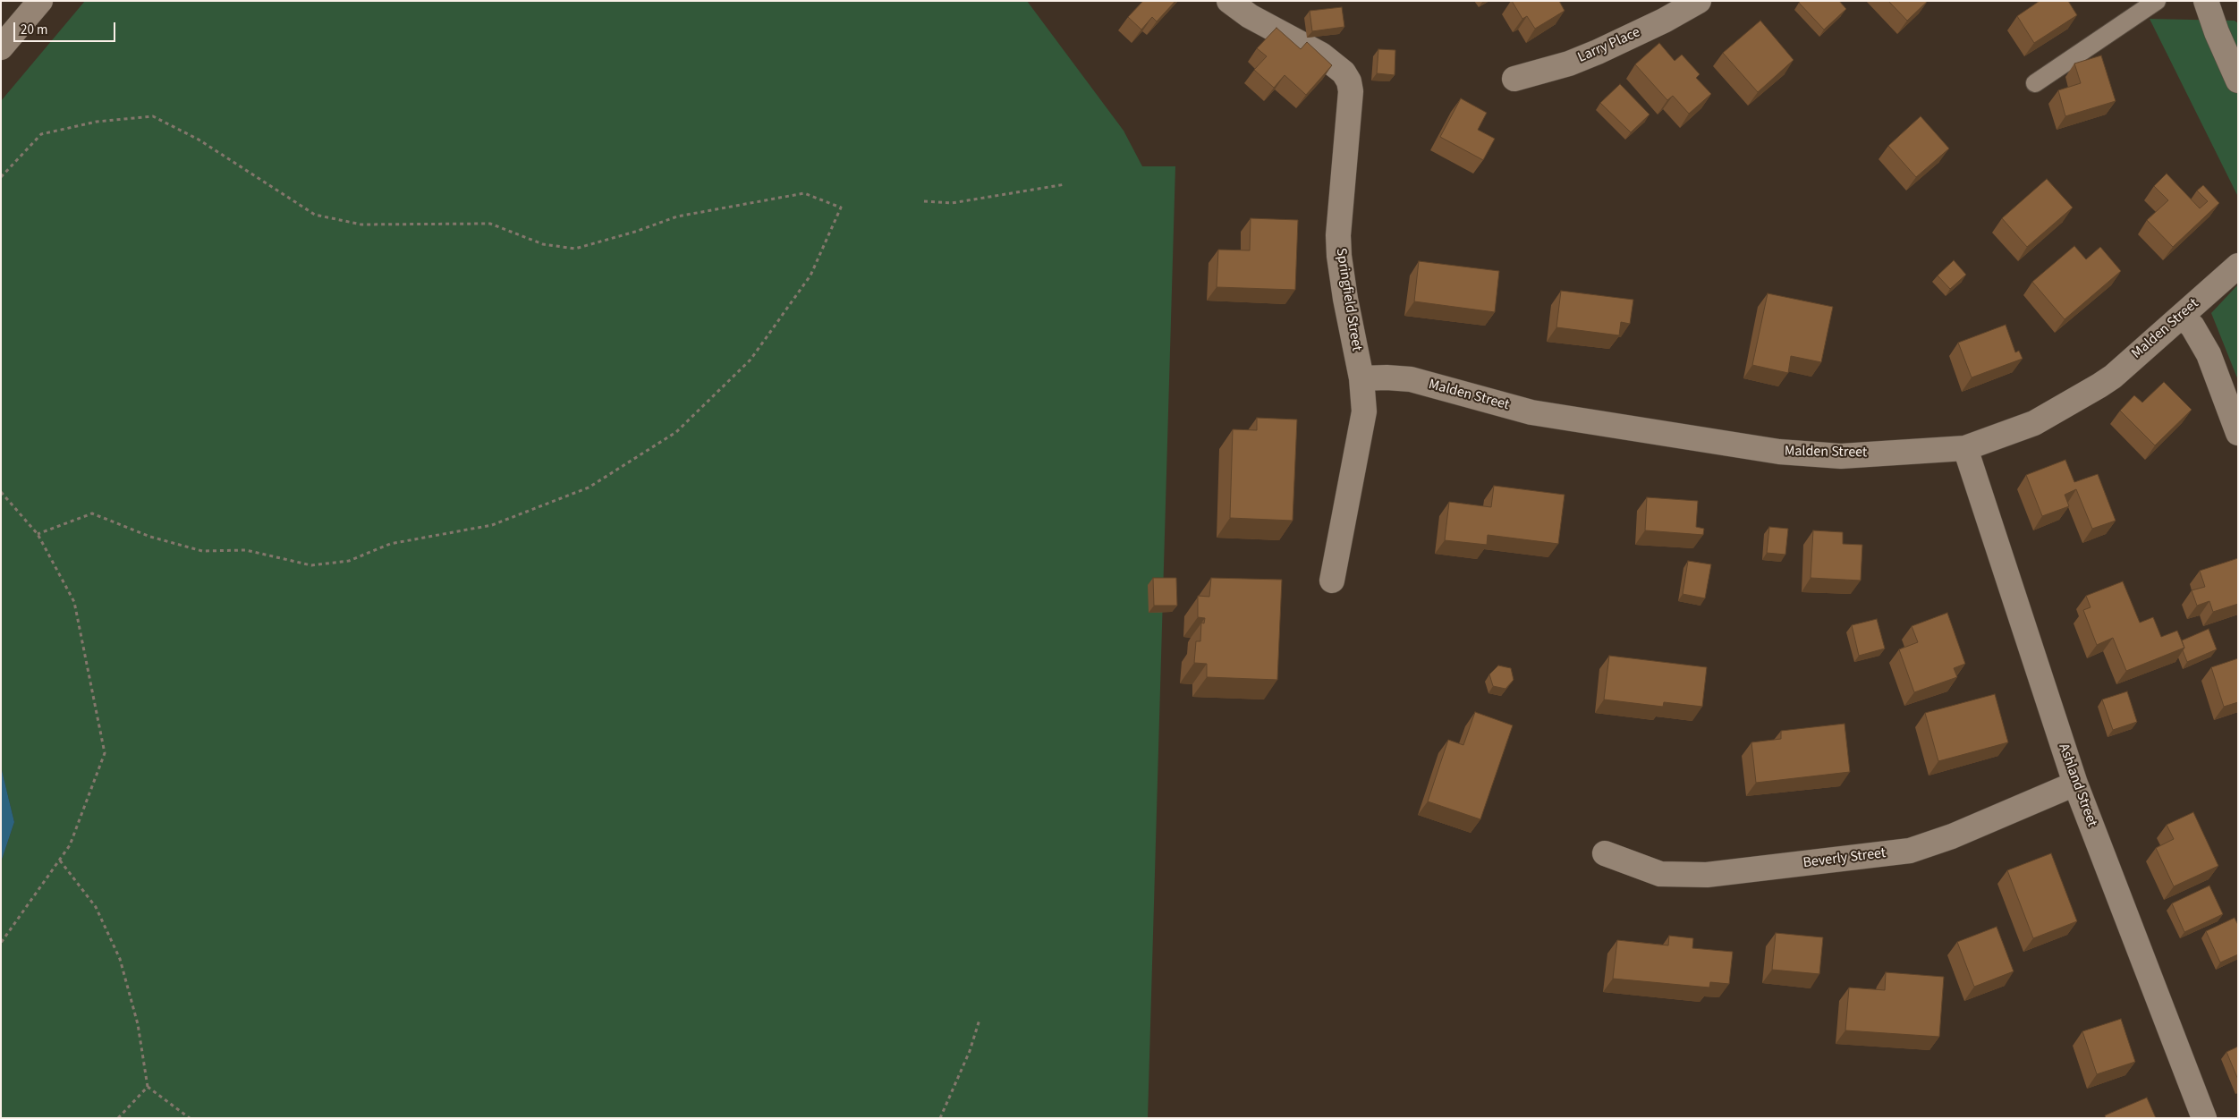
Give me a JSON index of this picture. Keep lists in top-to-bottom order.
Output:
{
  "streets": {
    "street": [
      "Larry Place",
      "Springfield Street",
      "Malden Street",
      "Ashland Street",
      "Beverly Street"
    ]
  },
  "crossings": [
    ["Springfield Street", "Malden Street"],
    ["Malden Street", "Ashland Street"],
    ["Ashland Street", "Beverly Street"]
  ],
  "scale_bar": "20 m"
}
